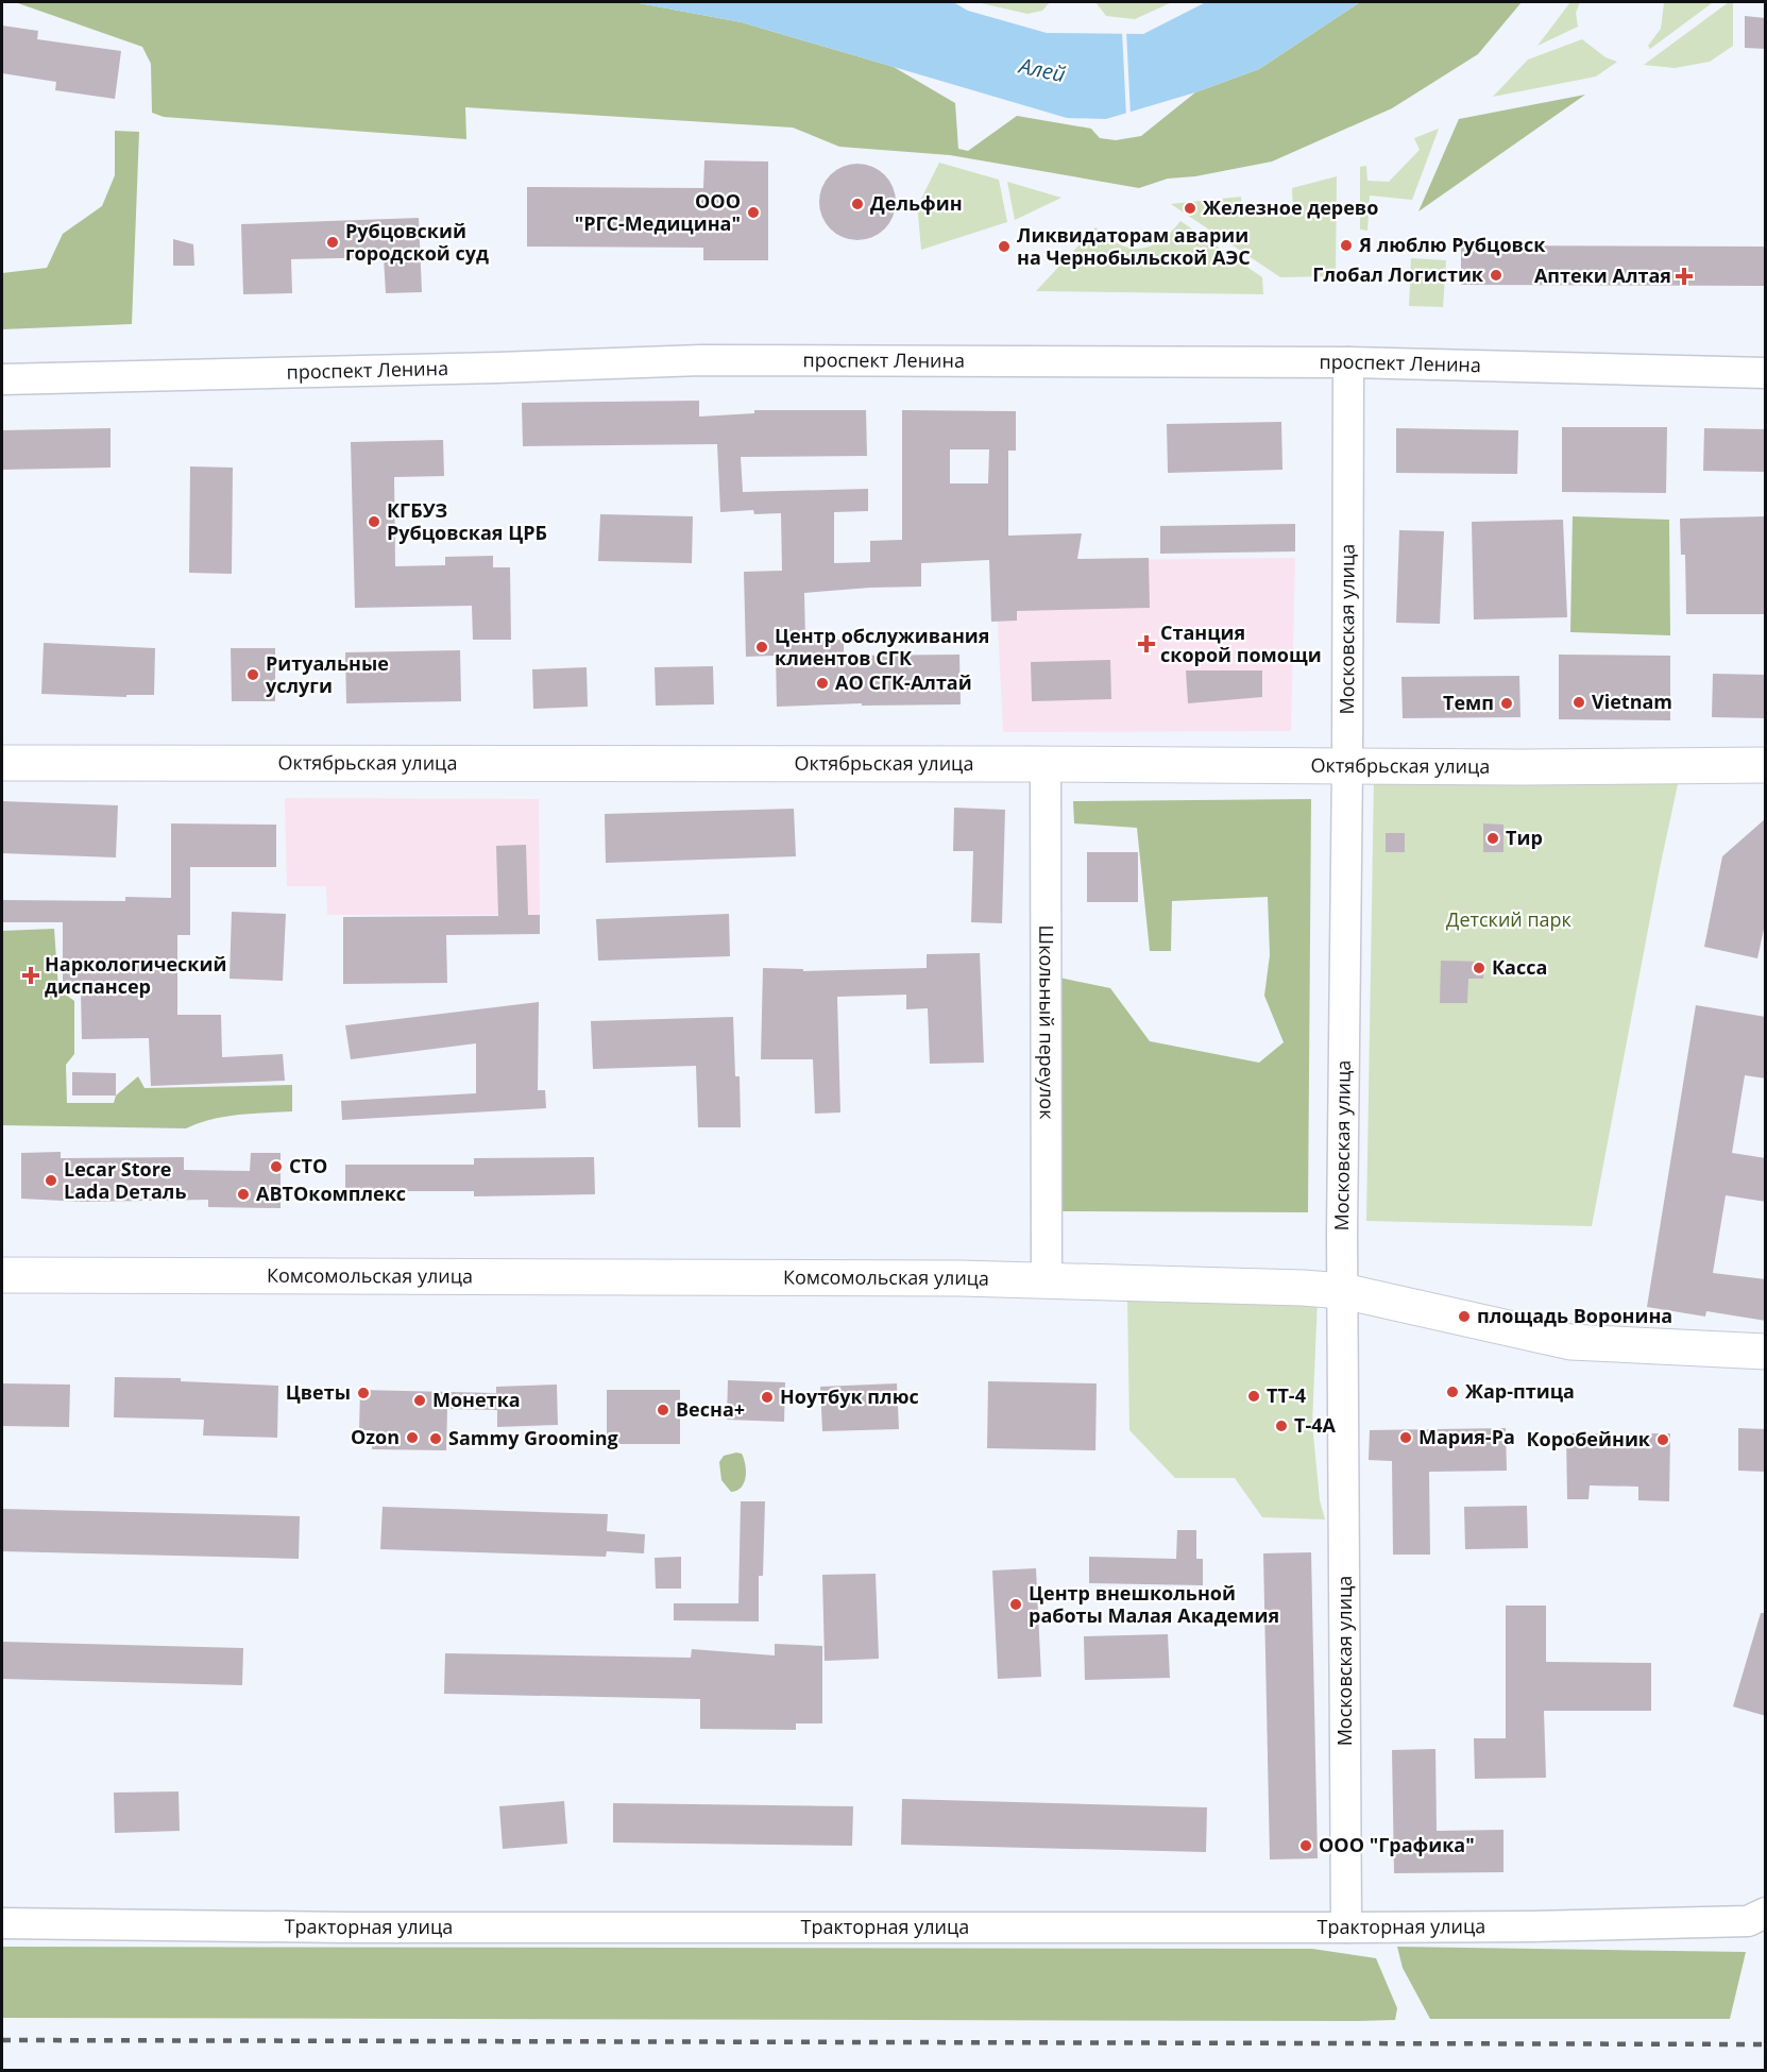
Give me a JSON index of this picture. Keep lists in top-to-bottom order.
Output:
{
  "streets": {
    "main road": ["Октябрьская улица", "Комсомольская улица"],
    "street": [
      "проспект Ленина",
      "Московская улица",
      "Школьный переулок",
      "Тракторная улица"
    ]
  },
  "crossings": [
    ["проспект Ленина", "Московская улица"],
    ["Московская улица", "Октябрьская улица"],
    ["Московская улица", "Комсомольская улица"],
    ["Московская улица", "Тракторная улица"],
    ["Октябрьская улица", "Школьный переулок"],
    ["Школьный переулок", "Комсомольская улица"]
  ],
  "water": ["Алей"],
  "parks": ["Детский парк"],
  "places": {
    "other": [
      "Дельфин",
      "Железное дерево",
      "ООО \"РГС-Медицина\"",
      "Рубцовский городской суд",
      "Я люблю Рубцовск",
      "Ликвидаторам аварии на Чернобыльской АЭС",
      "Глобал Логистик",
      "КГБУЗ Рубцовская ЦРБ",
      "Центр обслуживания клиентов СГК",
      "Ритуальные услуги",
      "АО СГК-Алтай",
      "Vietnam",
      "Темп",
      "Тир",
      "Касса",
      "СТО",
      "Lecar Store Lada Dеталь",
      "АВТОкомплекс",
      "площадь Воронина",
      "Жар-птица",
      "Цветы",
      "ТТ-4",
      "Ноутбук плюс",
      "Монетка",
      "Весна+",
      "Т-4А",
      "Ozon",
      "Мария-Ра",
      "Sammy Grooming",
      "Коробейник",
      "Центр внешкольной работы Малая Академия",
      "ООО \"Графика\""
    ],
    "health": ["Аптеки Алтая", "Станция скорой помощи", "Наркологический диспансер"]
  }
}
